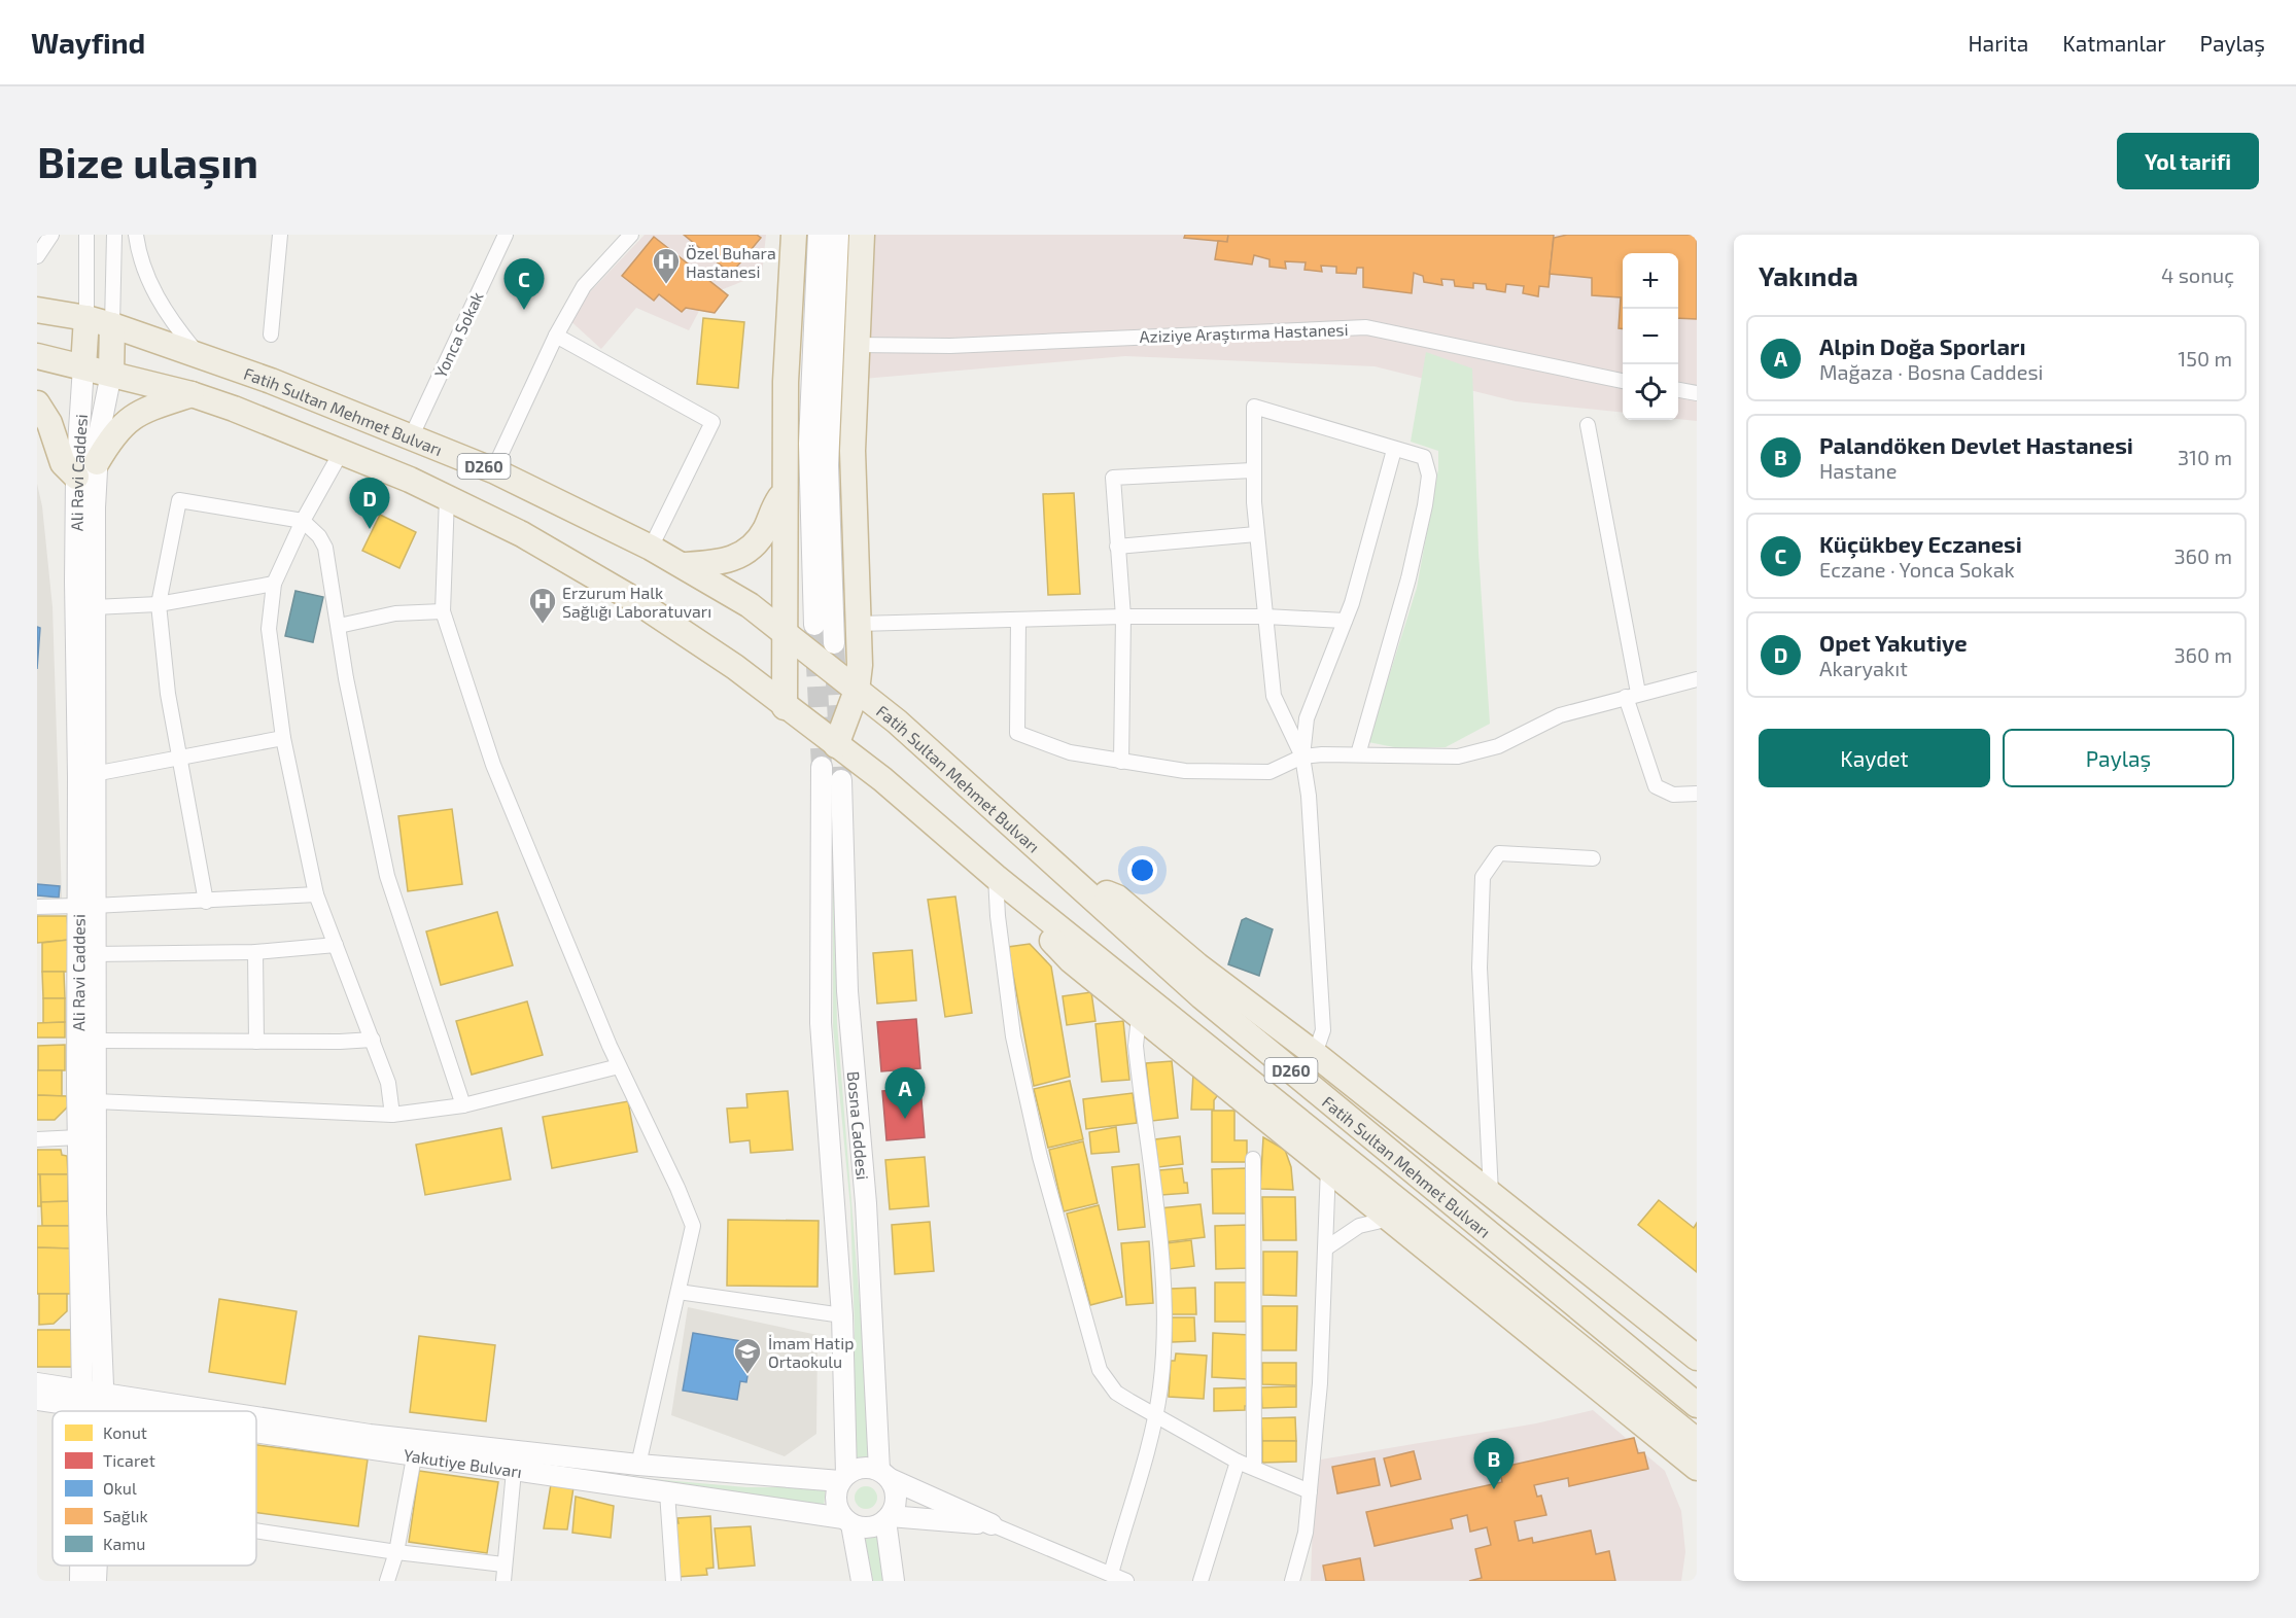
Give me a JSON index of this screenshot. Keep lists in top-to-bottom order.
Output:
{
  "streets": {
    "highway": ["Fatih Sultan Mehmet Bulvarı", "D260"],
    "main road": ["Ali Ravi Caddesi", "Bosna Caddesi", "Yakutiye Bulvarı"],
    "street": ["Aziziye Araştırma Hastanesi", "Yonca Sokak"]
  },
  "crossings": [
    ["Yonca Sokak", "Fatih Sultan Mehmet Bulvarı"],
    ["Fatih Sultan Mehmet Bulvarı", "D260"],
    ["Fatih Sultan Mehmet Bulvarı", "Ali Ravi Caddesi"],
    ["D260", "Ali Ravi Caddesi"],
    ["Ali Ravi Caddesi", "Yakutiye Bulvarı"],
    ["Bosna Caddesi", "Yakutiye Bulvarı"]
  ],
  "places": {
    "hospital": ["Özel Buhara Hastanesi", "Erzurum Halk Sağlığı Laboratuvarı"],
    "school or university": ["İmam Hatip Ortaokulu"]
  },
  "legend": [
    "Konut",
    "Ticaret",
    "Okul",
    "Sağlık",
    "Kamu"
  ],
  "page": {
    "header": "Wayfind",
    "nav": ["Harita", "Katmanlar", "Paylaş"],
    "buttons": [
      "Yol tarifi",
      ["Kaydet", "Paylaş"]
    ],
    "title": "Bize ulaşın",
    "heading": ["Yakında", "4 sonuç"],
    "map_buttons": ["+", "−"],
    "pins": [
      "C",
      "D",
      "A",
      "B"
    ],
    "list": [
      {
        "mark": "A",
        "name": "Alpin Doğa Sporları",
        "note": "Mağaza · Bosna Caddesi",
        "value": "150 m"
      },
      {
        "mark": "B",
        "name": "Palandöken Devlet Hastanesi",
        "note": "Hastane",
        "value": "310 m"
      },
      {
        "mark": "C",
        "name": "Küçükbey Eczanesi",
        "note": "Eczane · Yonca Sokak",
        "value": "360 m"
      },
      {
        "mark": "D",
        "name": "Opet Yakutiye",
        "note": "Akaryakıt",
        "value": "360 m"
      }
    ]
  }
}
